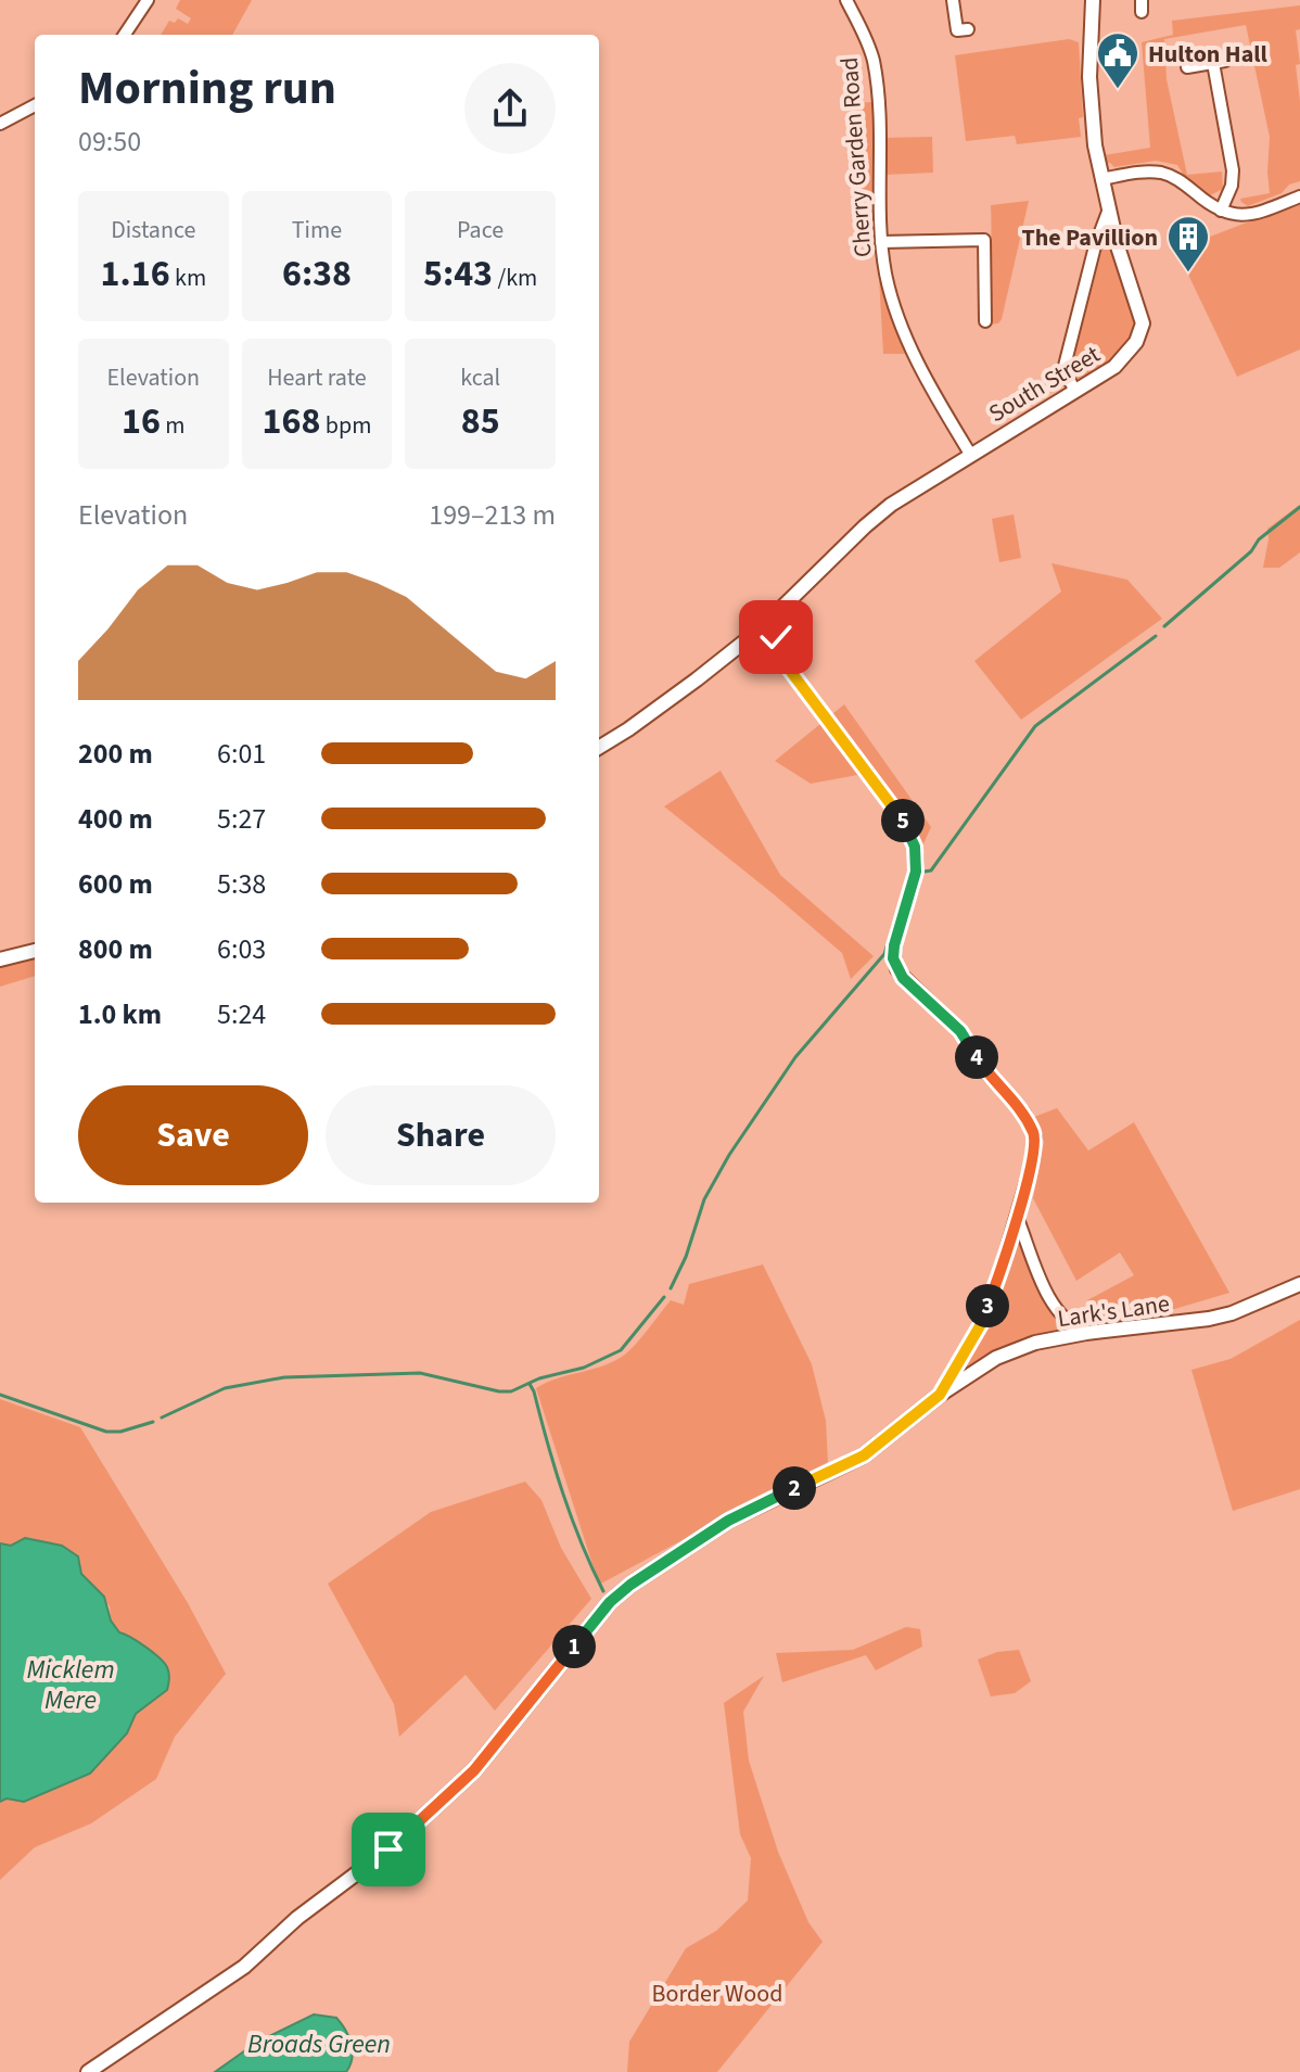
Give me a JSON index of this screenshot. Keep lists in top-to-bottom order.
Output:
{
  "streets": {
    "street": ["Cherry Garden Road", "South Street", "Lark's Lane"]
  },
  "crossings": [
    ["Cherry Garden Road", "South Street"]
  ],
  "water": ["Micklem Mere", "Broads Green"],
  "parks": ["Border Wood"],
  "places": {
    "public building": ["Hulton Hall"],
    "building": ["The Pavillion"]
  },
  "page": {
    "heading": ["Morning run", "09:50"],
    "stats": [
      ["Distance", "1.16 km"],
      ["Time", "6:38"],
      ["Pace", "5:43 /km"],
      ["Elevation", "16 m"],
      ["Heart rate", "168 bpm"],
      ["kcal", "85"]
    ],
    "chart": ["Elevation", "199–213 m"],
    "list": [
      {
        "name": "200 m",
        "note": "6:01"
      },
      {
        "name": "400 m",
        "note": "5:27"
      },
      {
        "name": "600 m",
        "note": "5:38"
      },
      {
        "name": "800 m",
        "note": "6:03"
      },
      {
        "name": "1.0 km",
        "note": "5:24"
      }
    ],
    "pins": [
      "5",
      "4",
      "3",
      "2",
      "1"
    ],
    "buttons": ["Save", "Share"]
  }
}
